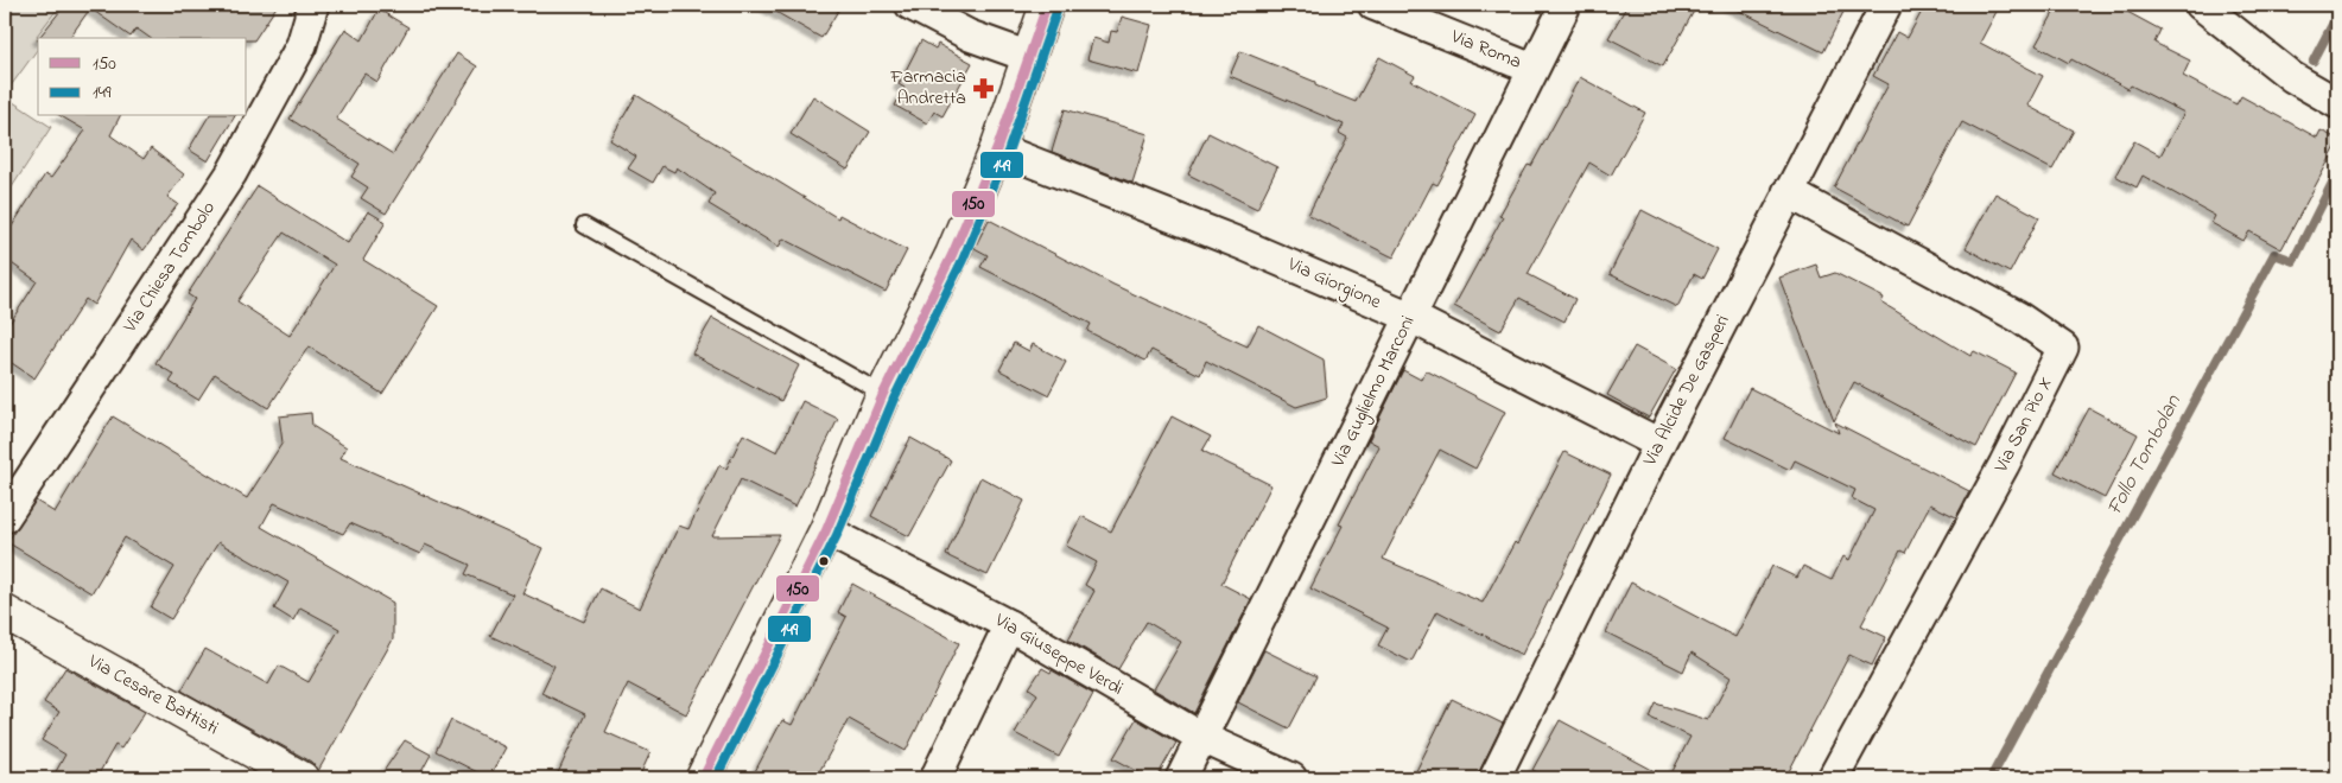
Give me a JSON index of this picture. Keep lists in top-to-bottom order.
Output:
{
  "streets": {
    "main road": ["Via Cesare Battisti"],
    "street": [
      "Via Roma",
      "Via Chiesa Tombolo",
      "Via Giorgione",
      "Via Alcide De Gasperi",
      "Via Guglielmo Marconi",
      "Via San Pio X",
      "Via Giuseppe Verdi"
    ]
  },
  "crossings": [
    ["Via Roma", "Via Guglielmo Marconi"],
    ["Via Giorgione", "Via Alcide De Gasperi"],
    ["Via Giorgione", "Via Guglielmo Marconi"],
    ["Via Alcide De Gasperi", "Via San Pio X"],
    ["Via Guglielmo Marconi", "Via Giuseppe Verdi"]
  ],
  "water": ["Follo Tombolan"],
  "places": {
    "pharmacy": ["Farmacia Andretta"]
  },
  "lines": ["transit line 150", "transit line 149"],
  "legend": ["150", "149"]
}
